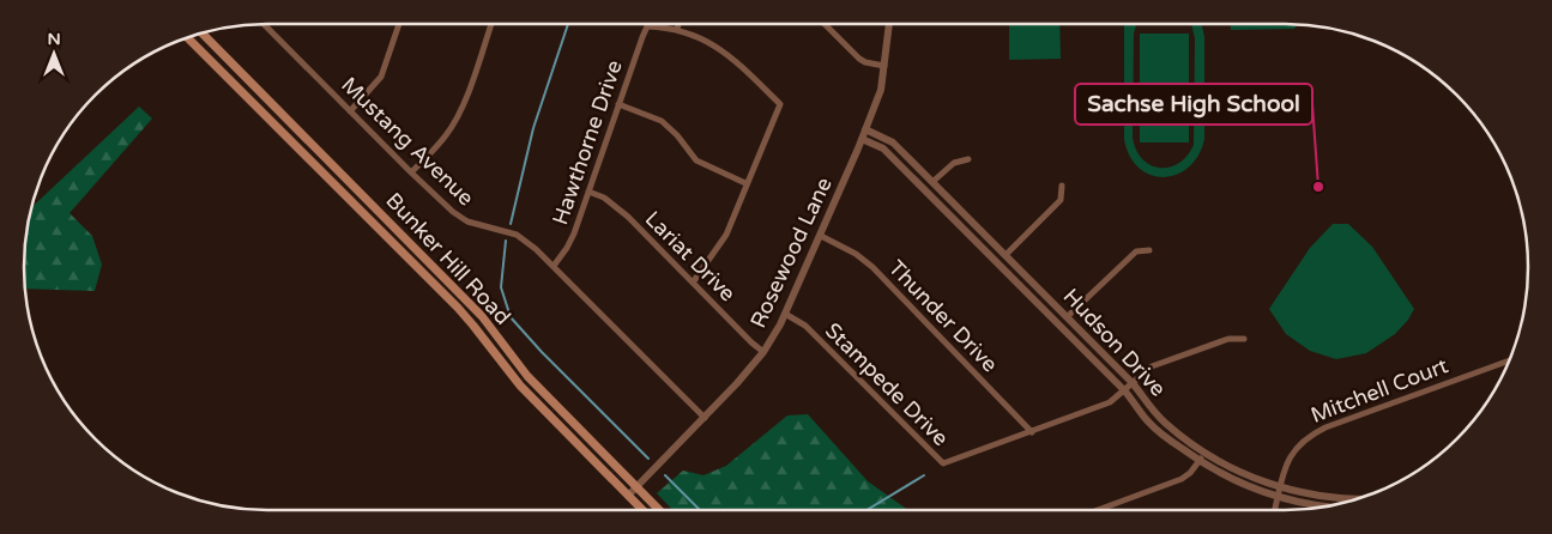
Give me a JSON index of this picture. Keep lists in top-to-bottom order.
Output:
{
  "streets": {
    "main road": ["Bunker Hill Road"],
    "street": [
      "Mustang Avenue",
      "Hawthorne Drive",
      "Rosewood Lane",
      "Lariat Drive",
      "Thunder Drive",
      "Hudson Drive",
      "Stampede Drive",
      "Mitchell Court"
    ]
  },
  "crossings": [
    ["Mustang Avenue", "Hawthorne Drive"],
    ["Mustang Avenue", "Rosewood Lane"],
    ["Hawthorne Drive", "Lariat Drive"],
    ["Rosewood Lane", "Lariat Drive"],
    ["Rosewood Lane", "Bunker Hill Road"],
    ["Rosewood Lane", "Thunder Drive"],
    ["Rosewood Lane", "Hudson Drive"],
    ["Rosewood Lane", "Stampede Drive"],
    ["Thunder Drive", "Stampede Drive"],
    ["Hudson Drive", "Stampede Drive"],
    ["Hudson Drive", "Mitchell Court"]
  ],
  "places": ["Sachse High School"],
  "north": "top"
}
